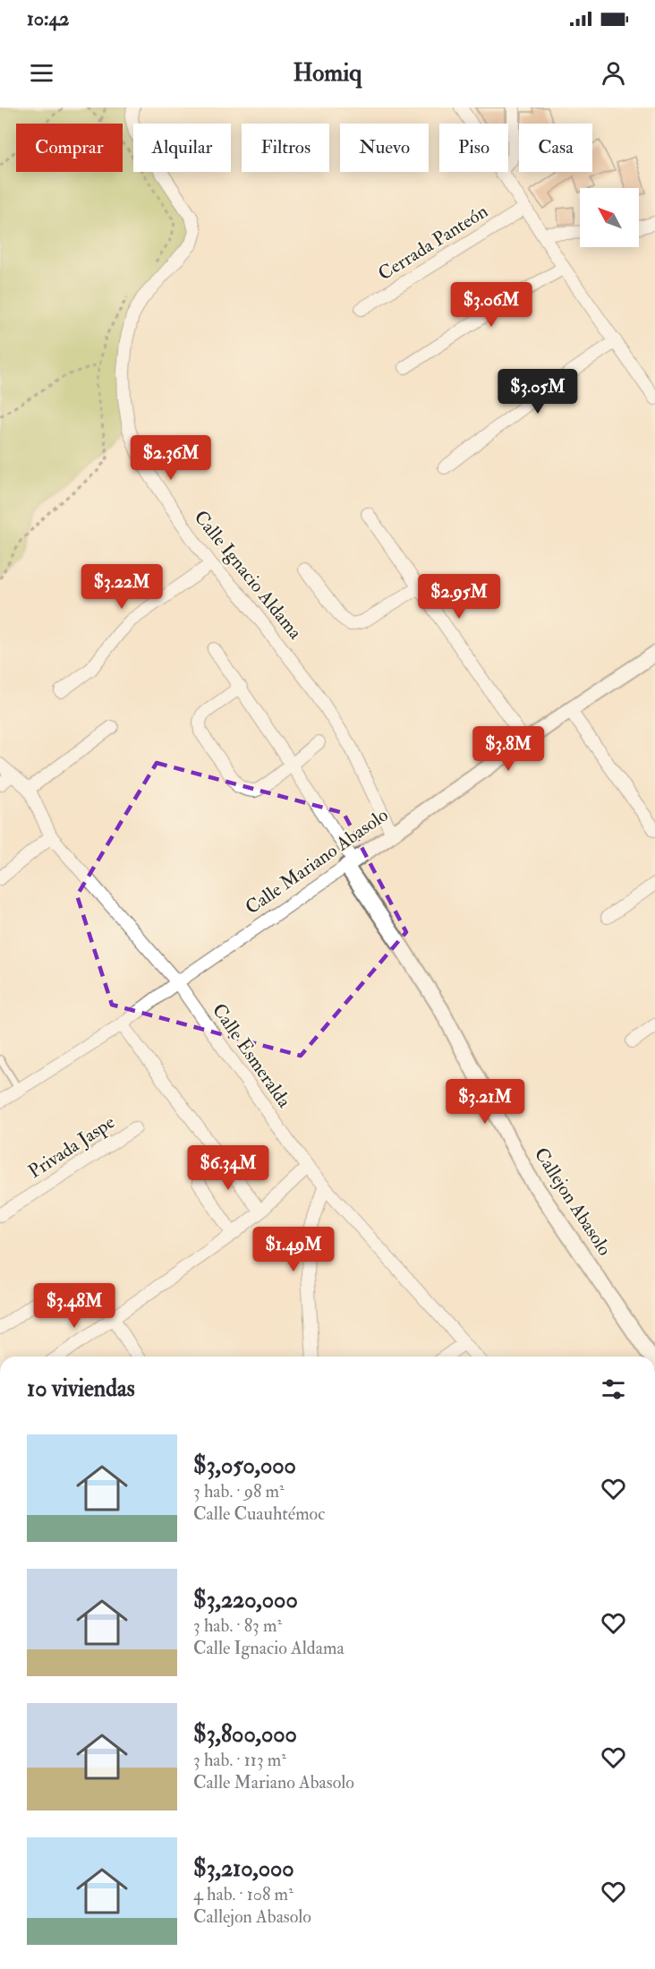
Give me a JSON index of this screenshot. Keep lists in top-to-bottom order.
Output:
{
  "streets": {
    "street": [
      "Cerrada Panteón",
      "Calle Ignacio Aldama",
      "Calle Mariano Abasolo",
      "Calle Esmeralda",
      "Privada Jaspe",
      "Callejon Abasolo"
    ]
  },
  "crossings": [
    ["Calle Ignacio Aldama", "Calle Mariano Abasolo"],
    ["Calle Mariano Abasolo", "Calle Esmeralda"],
    ["Calle Mariano Abasolo", "Callejon Abasolo"]
  ],
  "north": "top left",
  "page": {
    "status": "10:42",
    "header": "Homiq",
    "chip": [
      "Comprar",
      "Alquilar",
      "Filtros",
      "Nuevo",
      "Piso",
      "Casa"
    ],
    "price": [
      "$3.06M",
      "$3.05M",
      "$2.36M",
      "$3.22M",
      "$2.95M",
      "$3.8M",
      "$3.21M",
      "$6.34M",
      "$1.49M",
      "$3.48M"
    ],
    "heading": "10 viviendas",
    "list": [
      {
        "name": "$3,050,000",
        "note": "3 hab. · 98 m² · Calle Cuauhtémoc"
      },
      {
        "name": "$3,220,000",
        "note": "3 hab. · 83 m² · Calle Ignacio Aldama"
      },
      {
        "name": "$3,800,000",
        "note": "3 hab. · 113 m² · Calle Mariano Abasolo"
      },
      {
        "name": "$3,210,000",
        "note": "4 hab. · 108 m² · Callejon Abasolo"
      }
    ]
  }
}
